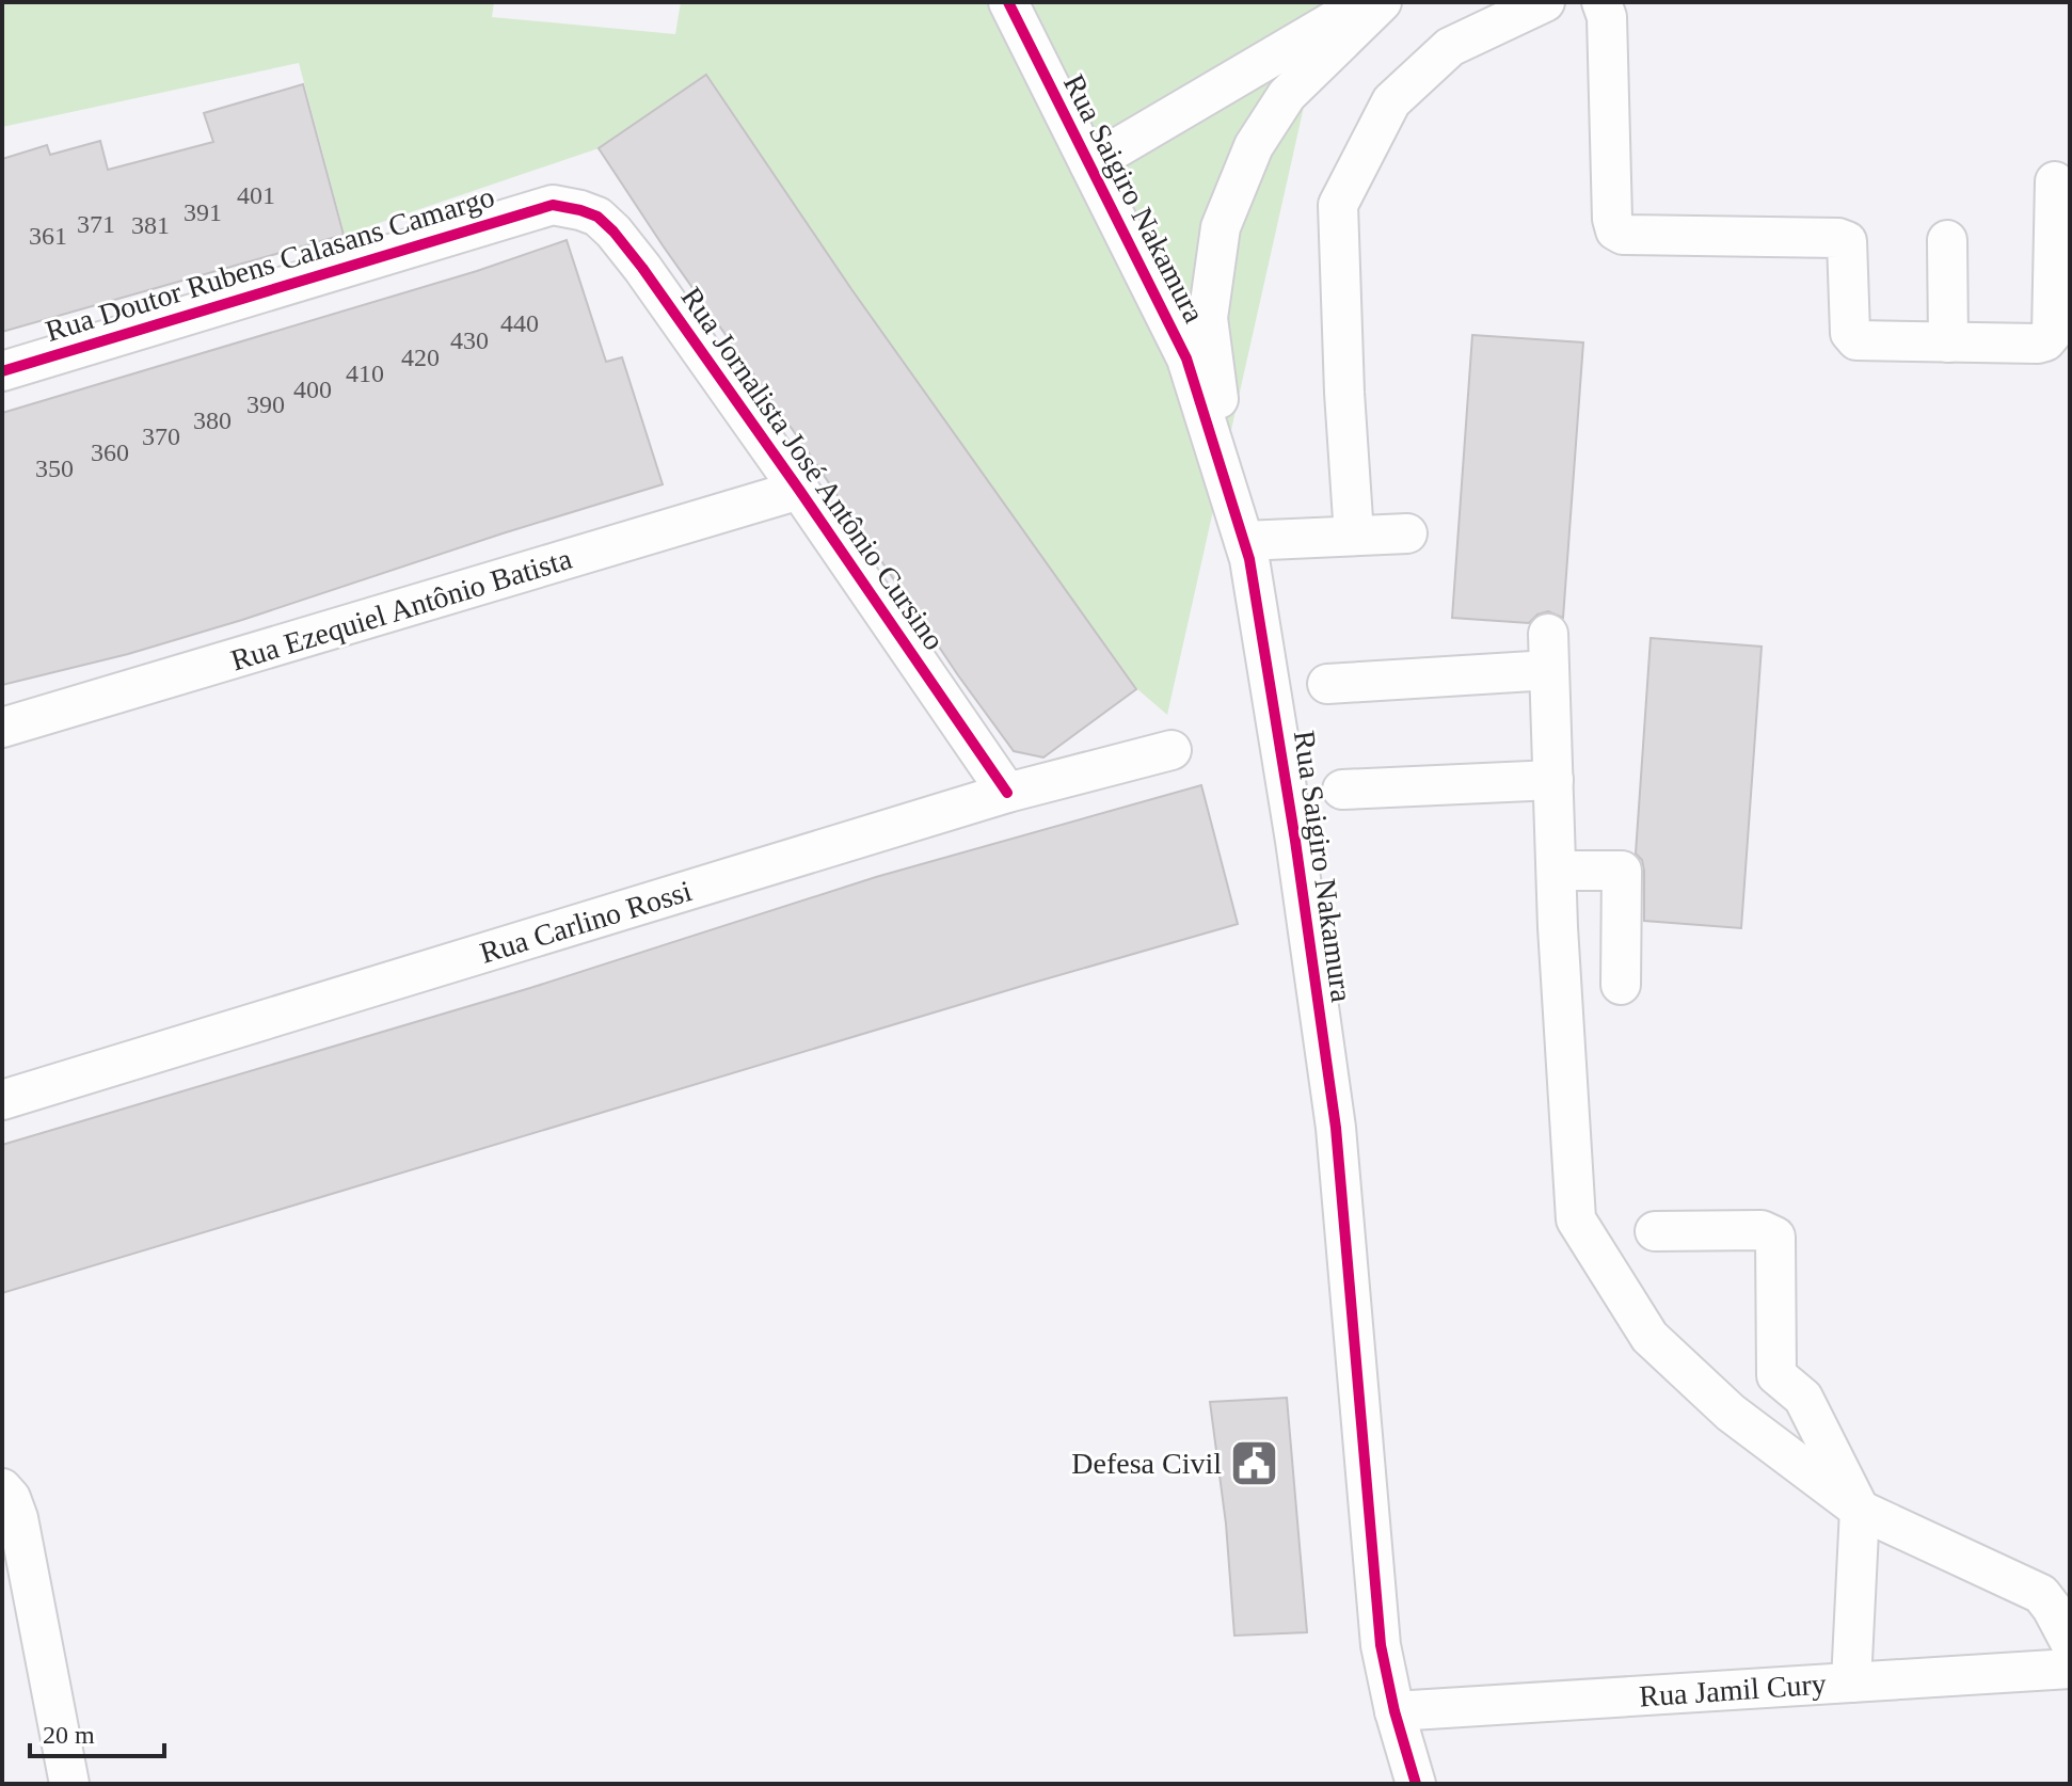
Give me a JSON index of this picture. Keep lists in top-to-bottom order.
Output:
{
  "streets": {
    "street": [
      "Rua Saigiro Nakamura",
      "Rua Doutor Rubens Calasans Camargo",
      "Rua Jornalista José Antônio Cursino",
      "Rua Ezequiel Antônio Batista",
      "Rua Carlino Rossi",
      "Rua Jamil Cury"
    ]
  },
  "crossings": [
    ["Rua Saigiro Nakamura", "Rua Jamil Cury"],
    ["Rua Doutor Rubens Calasans Camargo", "Rua Jornalista José Antônio Cursino"],
    ["Rua Jornalista José Antônio Cursino", "Rua Ezequiel Antônio Batista"],
    ["Rua Jornalista José Antônio Cursino", "Rua Carlino Rossi"]
  ],
  "places": {
    "public building": ["Defesa Civil"]
  },
  "house_numbers": [
    "401",
    "391",
    "371",
    "381",
    "361",
    "440",
    "430",
    "420",
    "410",
    "400",
    "390",
    "380",
    "370",
    "360",
    "350"
  ],
  "scale_bar": "20 m"
}
